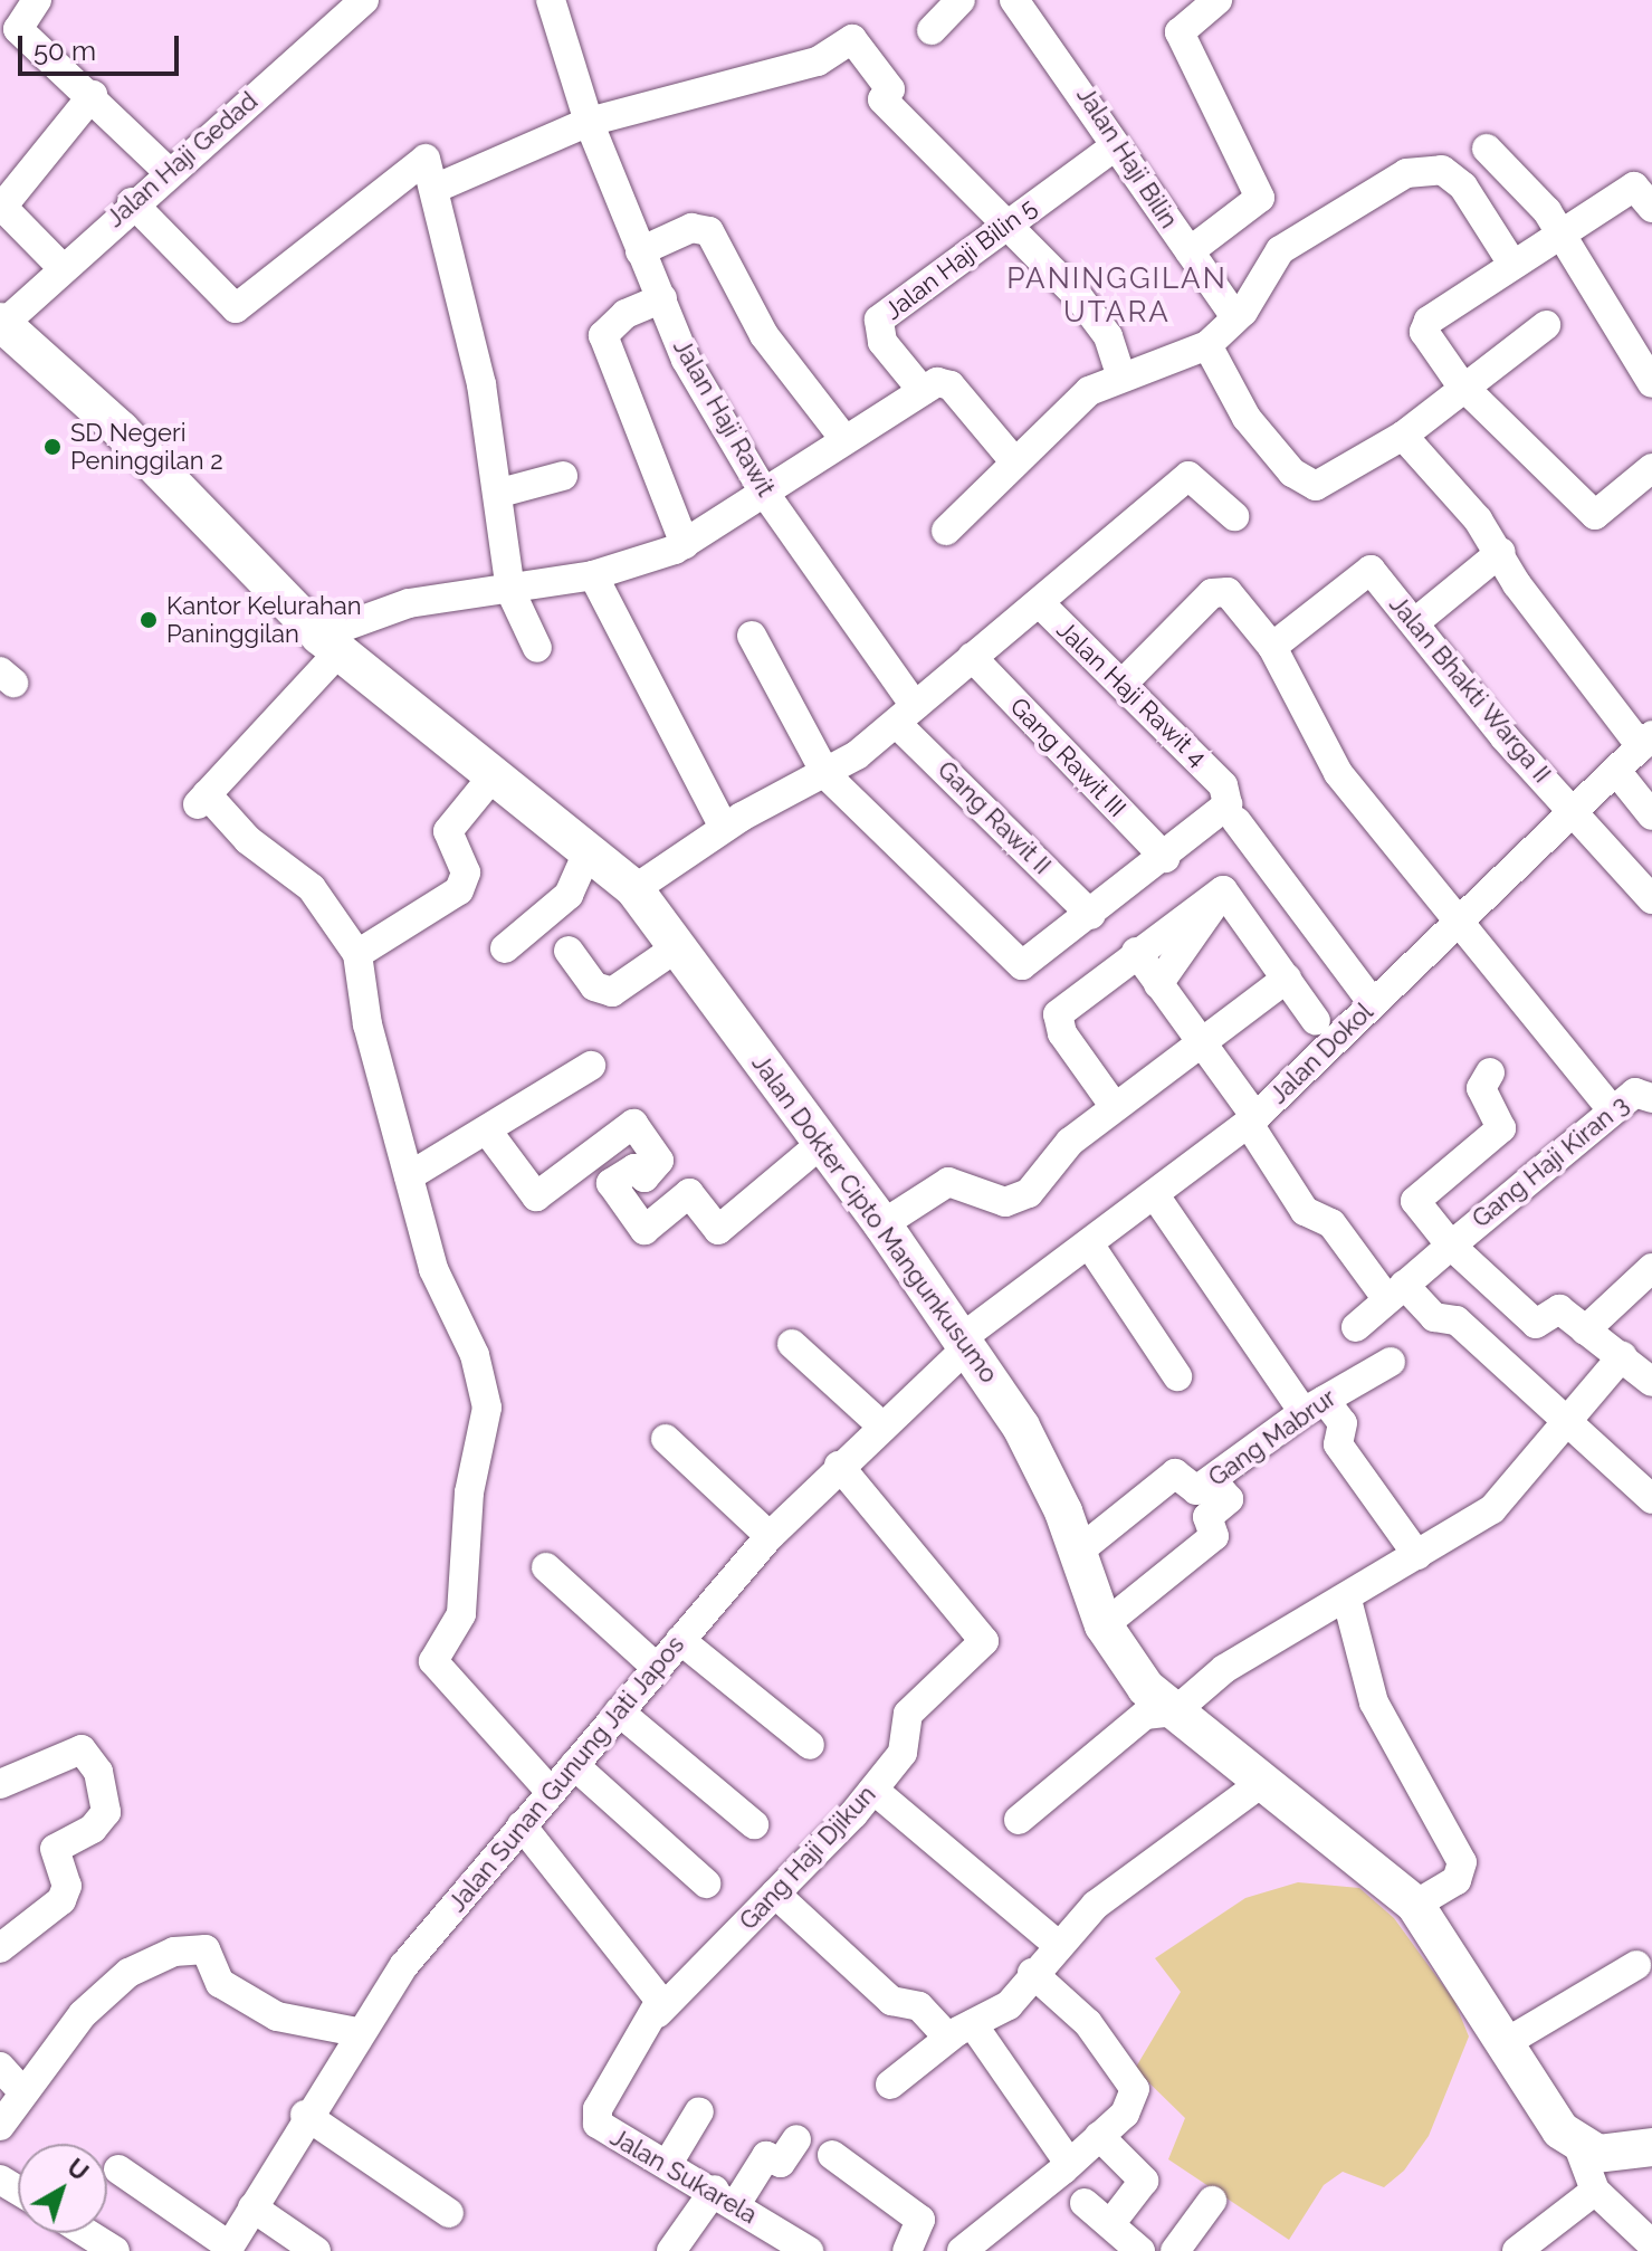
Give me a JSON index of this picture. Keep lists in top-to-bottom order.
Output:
{
  "streets": {
    "main road": ["Jalan Dokter Cipto Mangunkusumo"],
    "street": [
      "Jalan Haji Bilin",
      "Jalan Haji Gedad",
      "Jalan Haji Bilin 5",
      "Jalan Haji Rawit",
      "Jalan Bhakti Warga II",
      "Jalan Haji Rawit 4",
      "Gang Rawit III",
      "Gang Rawit II",
      "Jalan Dokol",
      "Gang Haji Kiran 3",
      "Gang Mabrur",
      "Jalan Sunan Gunung Jati Japos",
      "Gang Haji Djikun",
      "Jalan Sukarela"
    ]
  },
  "crossings": [
    ["Jalan Haji Bilin", "Jalan Haji Bilin 5"],
    ["Jalan Haji Gedad", "Jalan Dokter Cipto Mangunkusumo"],
    ["Jalan Haji Rawit", "Gang Rawit II"],
    ["Jalan Bhakti Warga II", "Jalan Dokol"],
    ["Jalan Haji Rawit 4", "Gang Rawit III"],
    ["Jalan Dokol", "Jalan Dokter Cipto Mangunkusumo"],
    ["Jalan Dokol", "Jalan Sunan Gunung Jati Japos"],
    ["Jalan Dokter Cipto Mangunkusumo", "Gang Mabrur"],
    ["Jalan Dokter Cipto Mangunkusumo", "Jalan Sunan Gunung Jati Japos"],
    ["Jalan Sunan Gunung Jati Japos", "Gang Haji Djikun"],
    ["Gang Haji Djikun", "Jalan Sukarela"]
  ],
  "districts": ["PANINGGILAN UTARA"],
  "places": ["SD Negeri Peninggilan 2", "Kantor Kelurahan Paninggilan"],
  "scale_bar": "50 m",
  "north": "top right"
}
